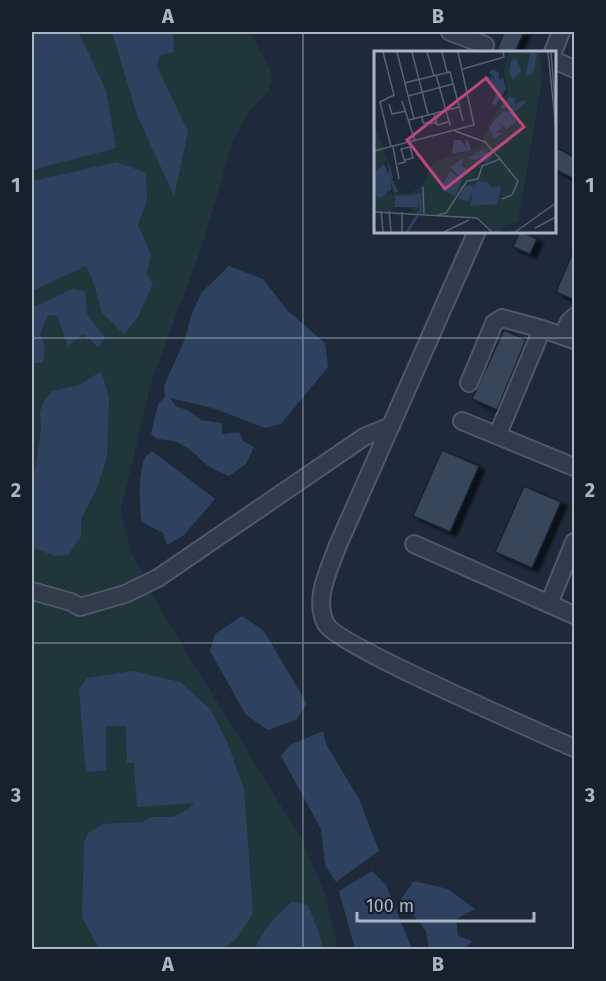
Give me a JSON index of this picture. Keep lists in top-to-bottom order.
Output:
{
  "scale_bar": "100 m",
  "grid": {
    "columns": ["A", "B"],
    "rows": ["1", "2", "3"]
  }
}
